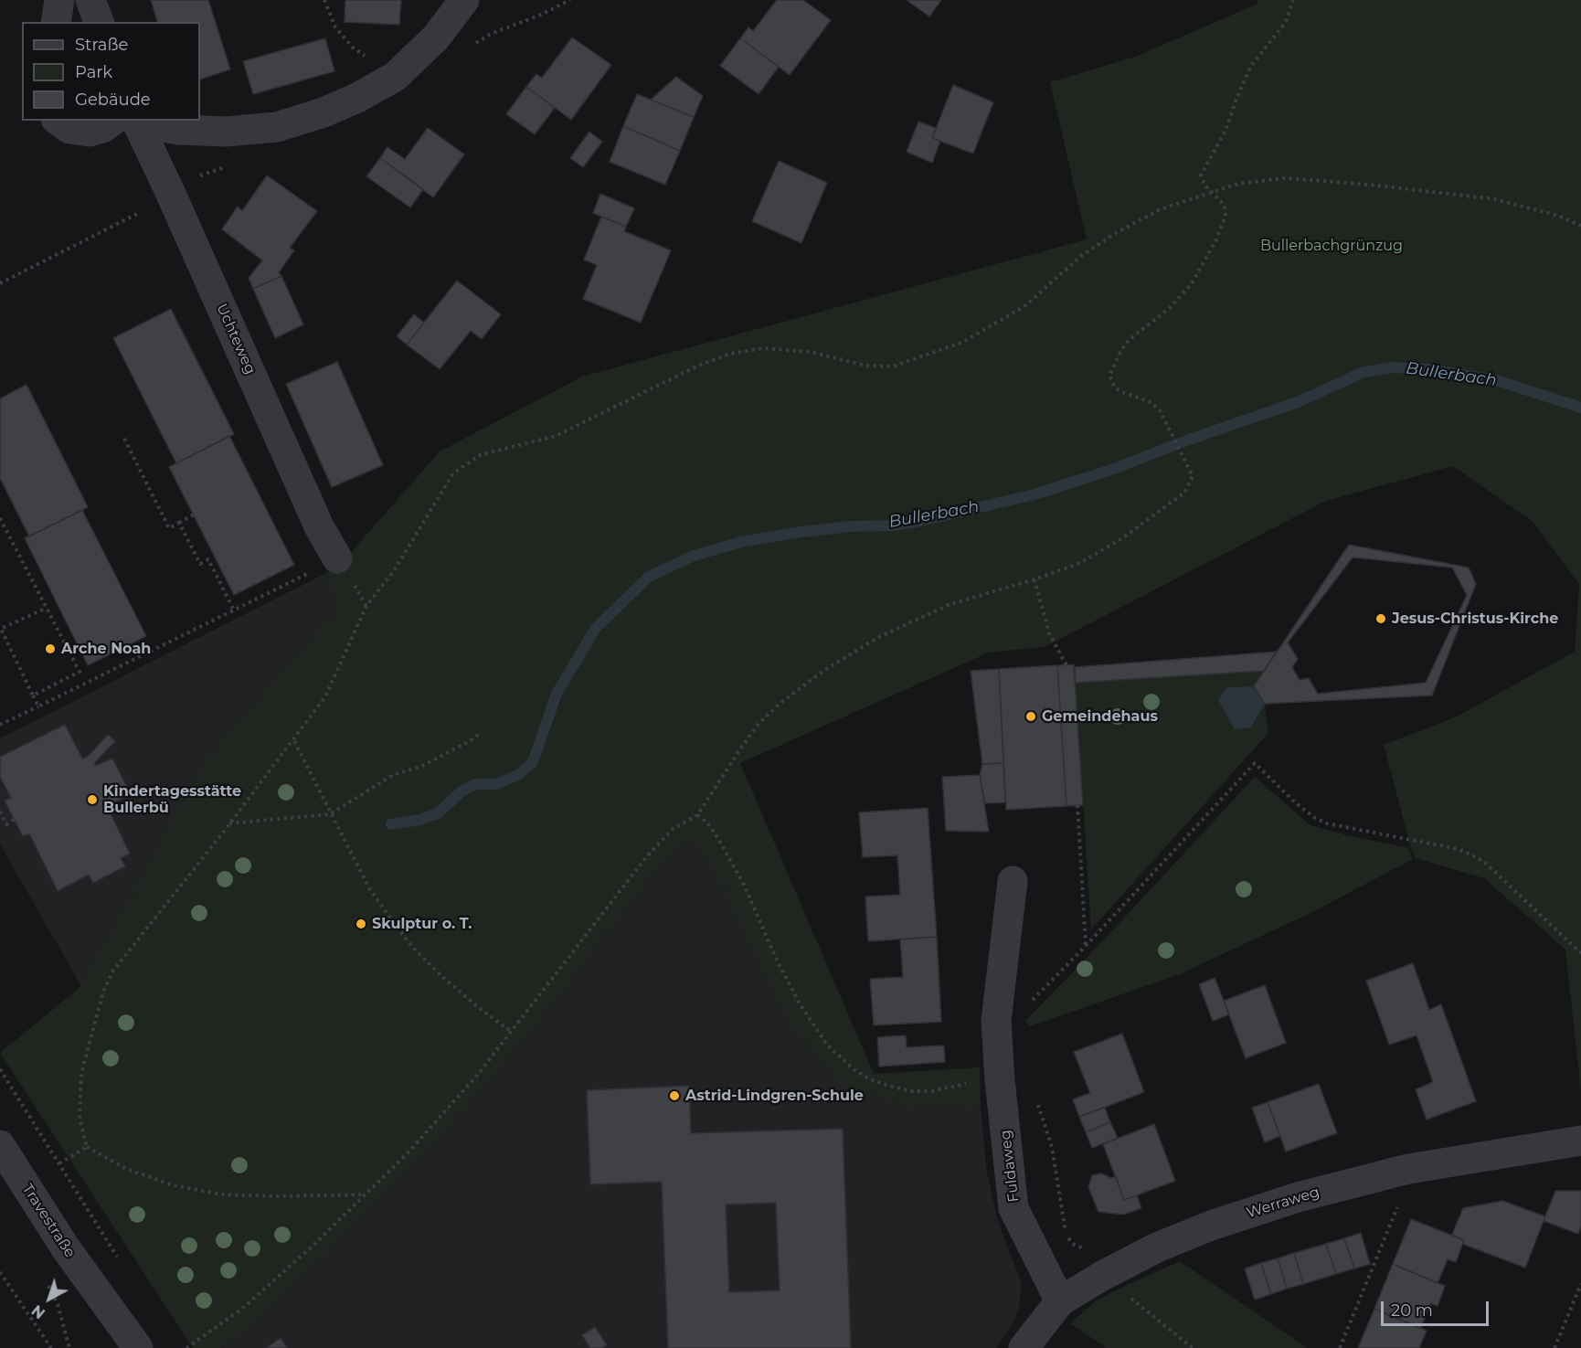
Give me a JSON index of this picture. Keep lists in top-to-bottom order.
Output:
{
  "streets": {
    "street": [
      "Uchteweg",
      "Fuldaweg",
      "Werraweg",
      "Travestraße"
    ]
  },
  "crossings": [
    ["Fuldaweg", "Werraweg"]
  ],
  "water": ["Bullerbach"],
  "parks": ["Bullerbachgrünzug"],
  "places": [
    "Jesus-Christus-Kirche",
    "Arche Noah",
    "Gemeindehaus",
    "Kindertagesstätte Bullerbü",
    "Skulptur o. T.",
    "Astrid-Lindgren-Schule"
  ],
  "legend": ["Straße", "Park", "Gebäude"],
  "scale_bar": "20 m",
  "north": "bottom left"
}
